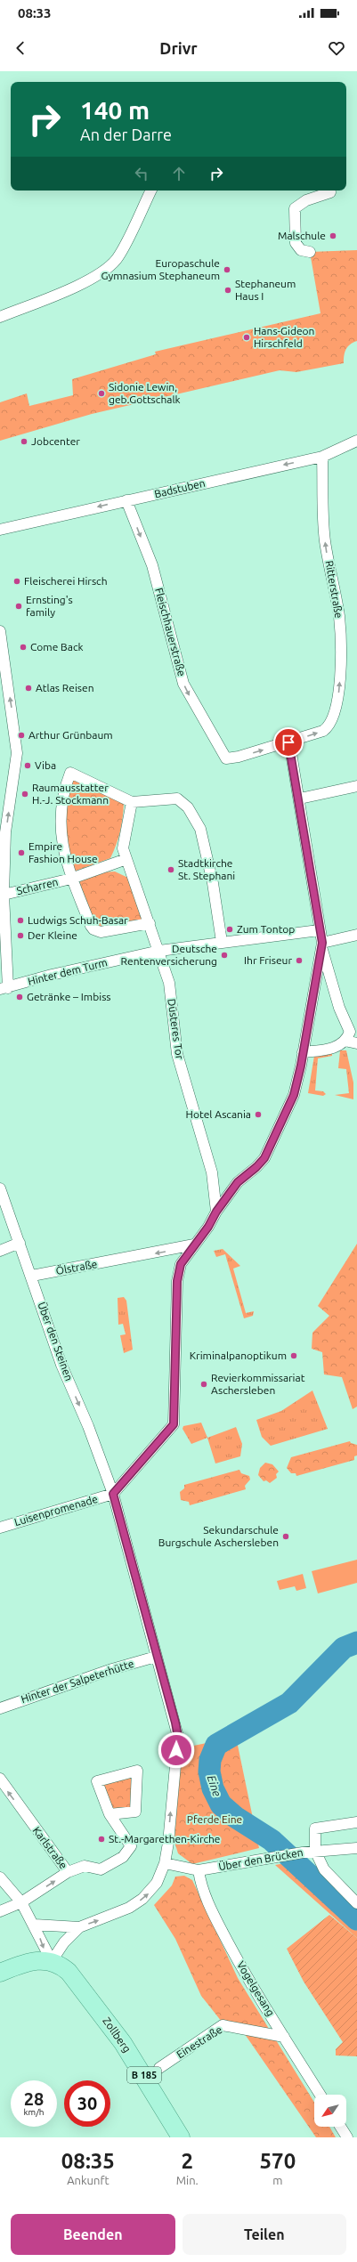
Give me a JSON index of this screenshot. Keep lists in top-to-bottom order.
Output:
{
  "streets": {
    "main road": ["Zollberg", "B 185"],
    "street": [
      "Badstuben",
      "Ritterstraße",
      "Fleischhauerstraße",
      "Scharren",
      "Hinter dem Turm",
      "Düsteres Tor",
      "Ölstraße",
      "Über den Steinen",
      "Luisenpromenade",
      "Hinter der Salpeterhütte",
      "Karlstraße",
      "Über den Brücken",
      "Vogelgesang",
      "Einestraße"
    ]
  },
  "crossings": [
    ["Badstuben", "Ritterstraße"],
    ["Badstuben", "Fleischhauerstraße"],
    ["Ritterstraße", "Fleischhauerstraße"],
    ["Scharren", "Düsteres Tor"],
    ["Hinter dem Turm", "Düsteres Tor"],
    ["Ölstraße", "Über den Steinen"],
    ["Über den Steinen", "Luisenpromenade"],
    ["Über den Steinen", "Hinter der Salpeterhütte"],
    ["Über den Steinen", "Über den Brücken"],
    ["Über den Brücken", "Vogelgesang"],
    ["Vogelgesang", "Einestraße"],
    ["Zollberg", "B 185"]
  ],
  "one_way": [
    "Badstuben",
    "Ritterstraße",
    "Fleischhauerstraße",
    "Ölstraße"
  ],
  "water": ["Eine"],
  "parks": ["Pferde Eine"],
  "places": [
    "Malschule",
    "Europaschule Gymnasium Stephaneum",
    "Stephaneum Haus I",
    "Hans-Gideon Hirschfeld",
    "Sidonie Lewin, geb.Gottschalk",
    "Jobcenter",
    "Fleischerei Hirsch",
    "Ernsting's family",
    "Come Back",
    "Atlas Reisen",
    "Arthur Grünbaum",
    "Viba",
    "Raumausstatter H.-J. Stockmann",
    "Empire Fashion House",
    "Stadtkirche St. Stephani",
    "Ludwigs Schuh-Basar",
    "Zum Tontop",
    "Der Kleine",
    "Deutsche Rentenversicherung",
    "Ihr Friseur",
    "Getränke – Imbiss",
    "Hotel Ascania",
    "Kriminalpanoptikum",
    "Revierkommissariat Aschersleben",
    "Sekundarschule Burgschule Aschersleben",
    "St.-Margarethen-Kirche"
  ],
  "north": "bottom left",
  "page": {
    "status": "08:33",
    "header": "Drivr",
    "turn": ["140 m", "An der Darre"],
    "speed": "28 km/h",
    "limit": "30",
    "eta": [
      "08:35",
      "Ankunft",
      "2",
      "Min.",
      "570",
      "m"
    ],
    "buttons": ["Beenden", "Teilen"]
  }
}
